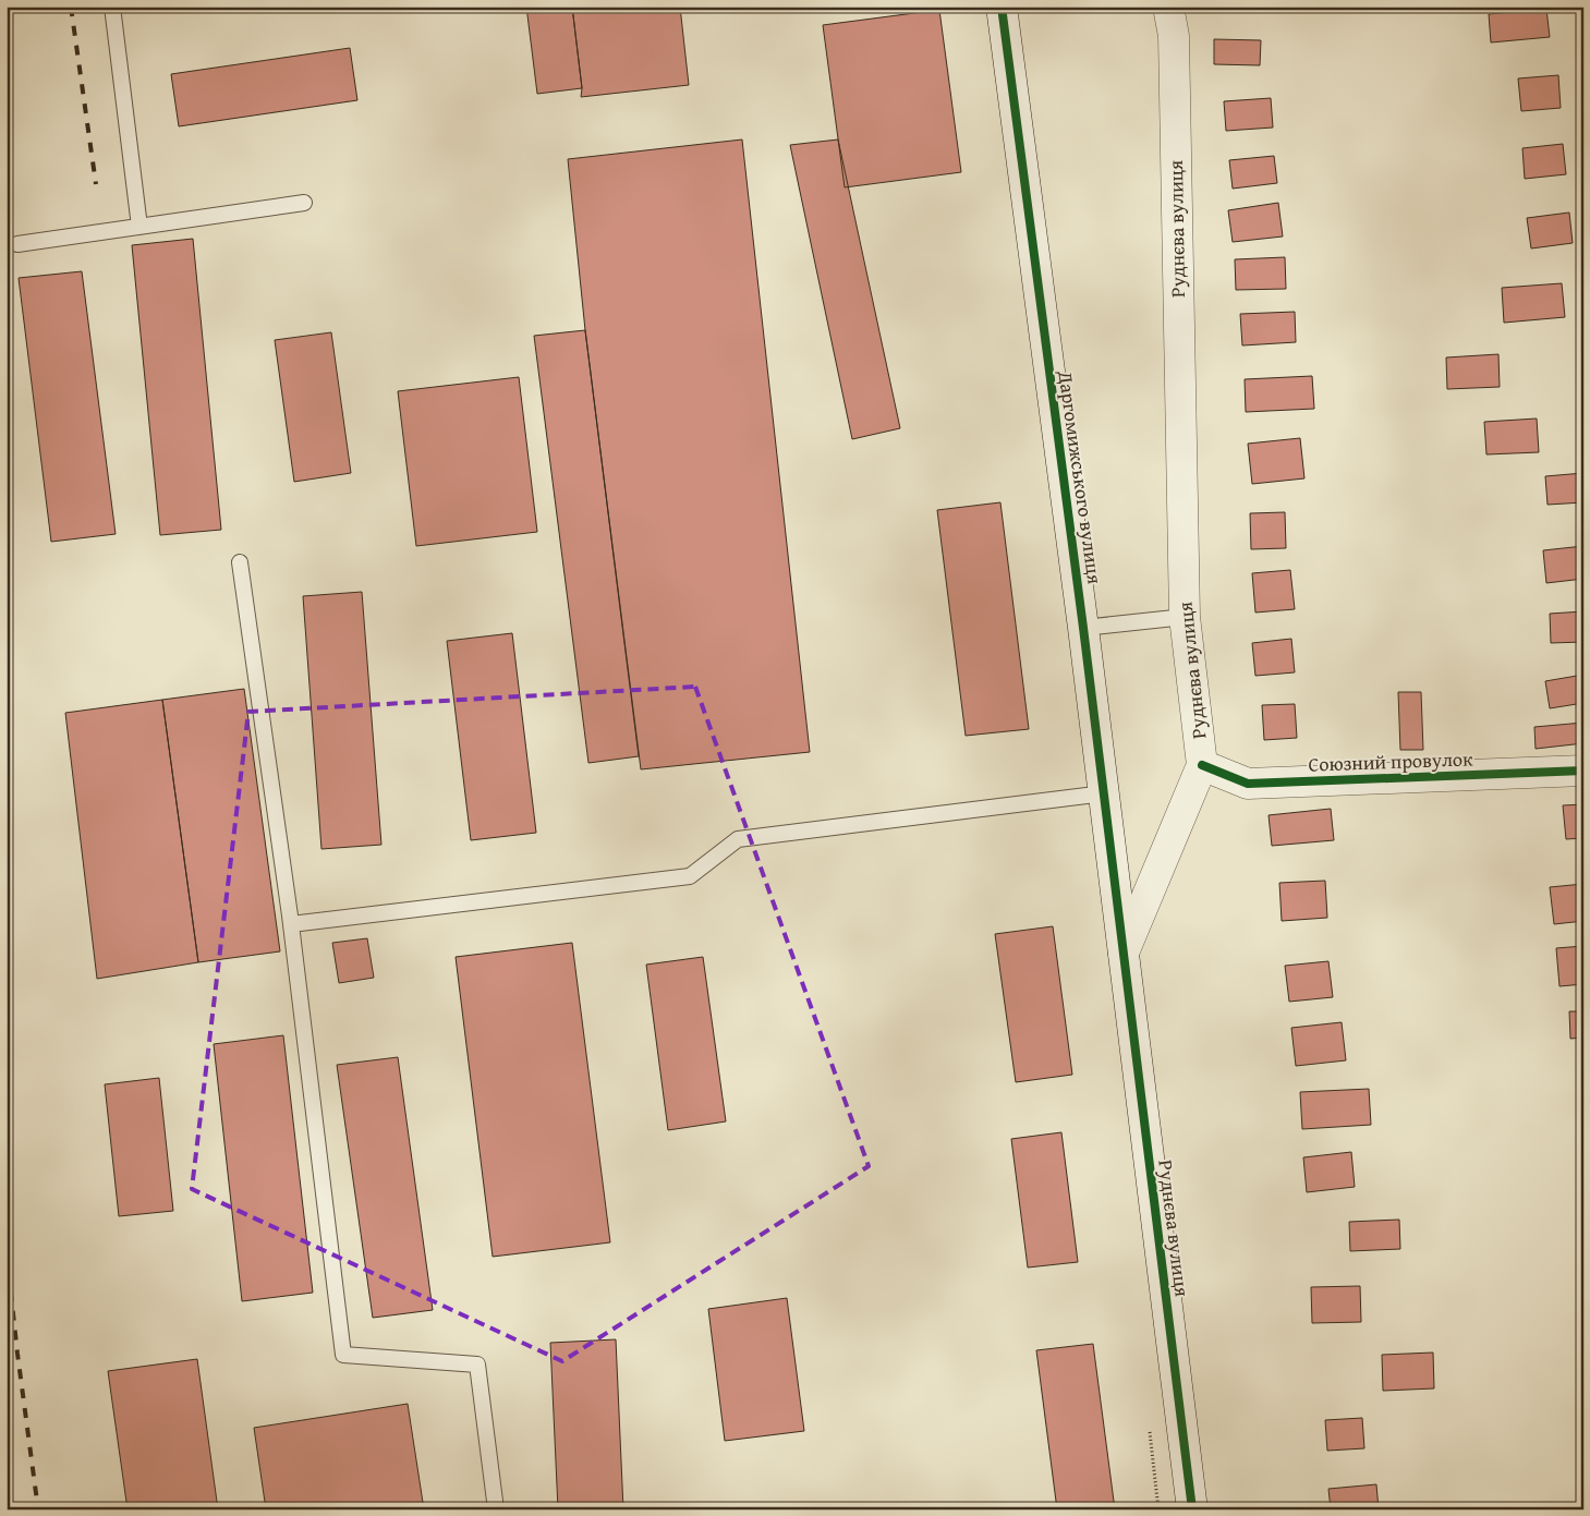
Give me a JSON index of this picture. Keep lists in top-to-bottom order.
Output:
{
  "streets": {
    "street": ["Руднєва вулиця", "Даргомижського вулиця", "Союзний провулок"]
  },
  "crossings": [
    ["Руднєва вулиця", "Даргомижського вулиця"],
    ["Руднєва вулиця", "Союзний провулок"]
  ]
}
